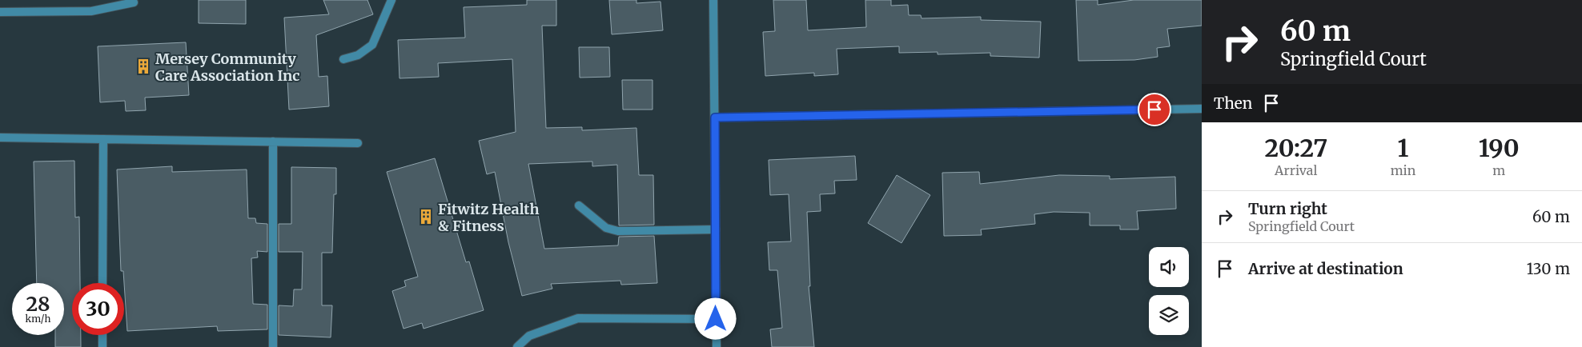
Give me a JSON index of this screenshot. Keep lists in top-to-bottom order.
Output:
{
  "places": {
    "building": ["Mersey Community Care Association Inc", "Fitwitz Health & Fitness"]
  },
  "page": {
    "turn": ["60 m", "Springfield Court"],
    "then": "Then",
    "eta": [
      "20:27",
      "Arrival",
      "1",
      "min",
      "190",
      "m"
    ],
    "list": [
      {
        "name": "Turn right",
        "note": "Springfield Court",
        "value": "60 m"
      },
      {
        "name": "Arrive at destination",
        "value": "130 m"
      }
    ],
    "speed": "28 km/h",
    "limit": "30"
  }
}
